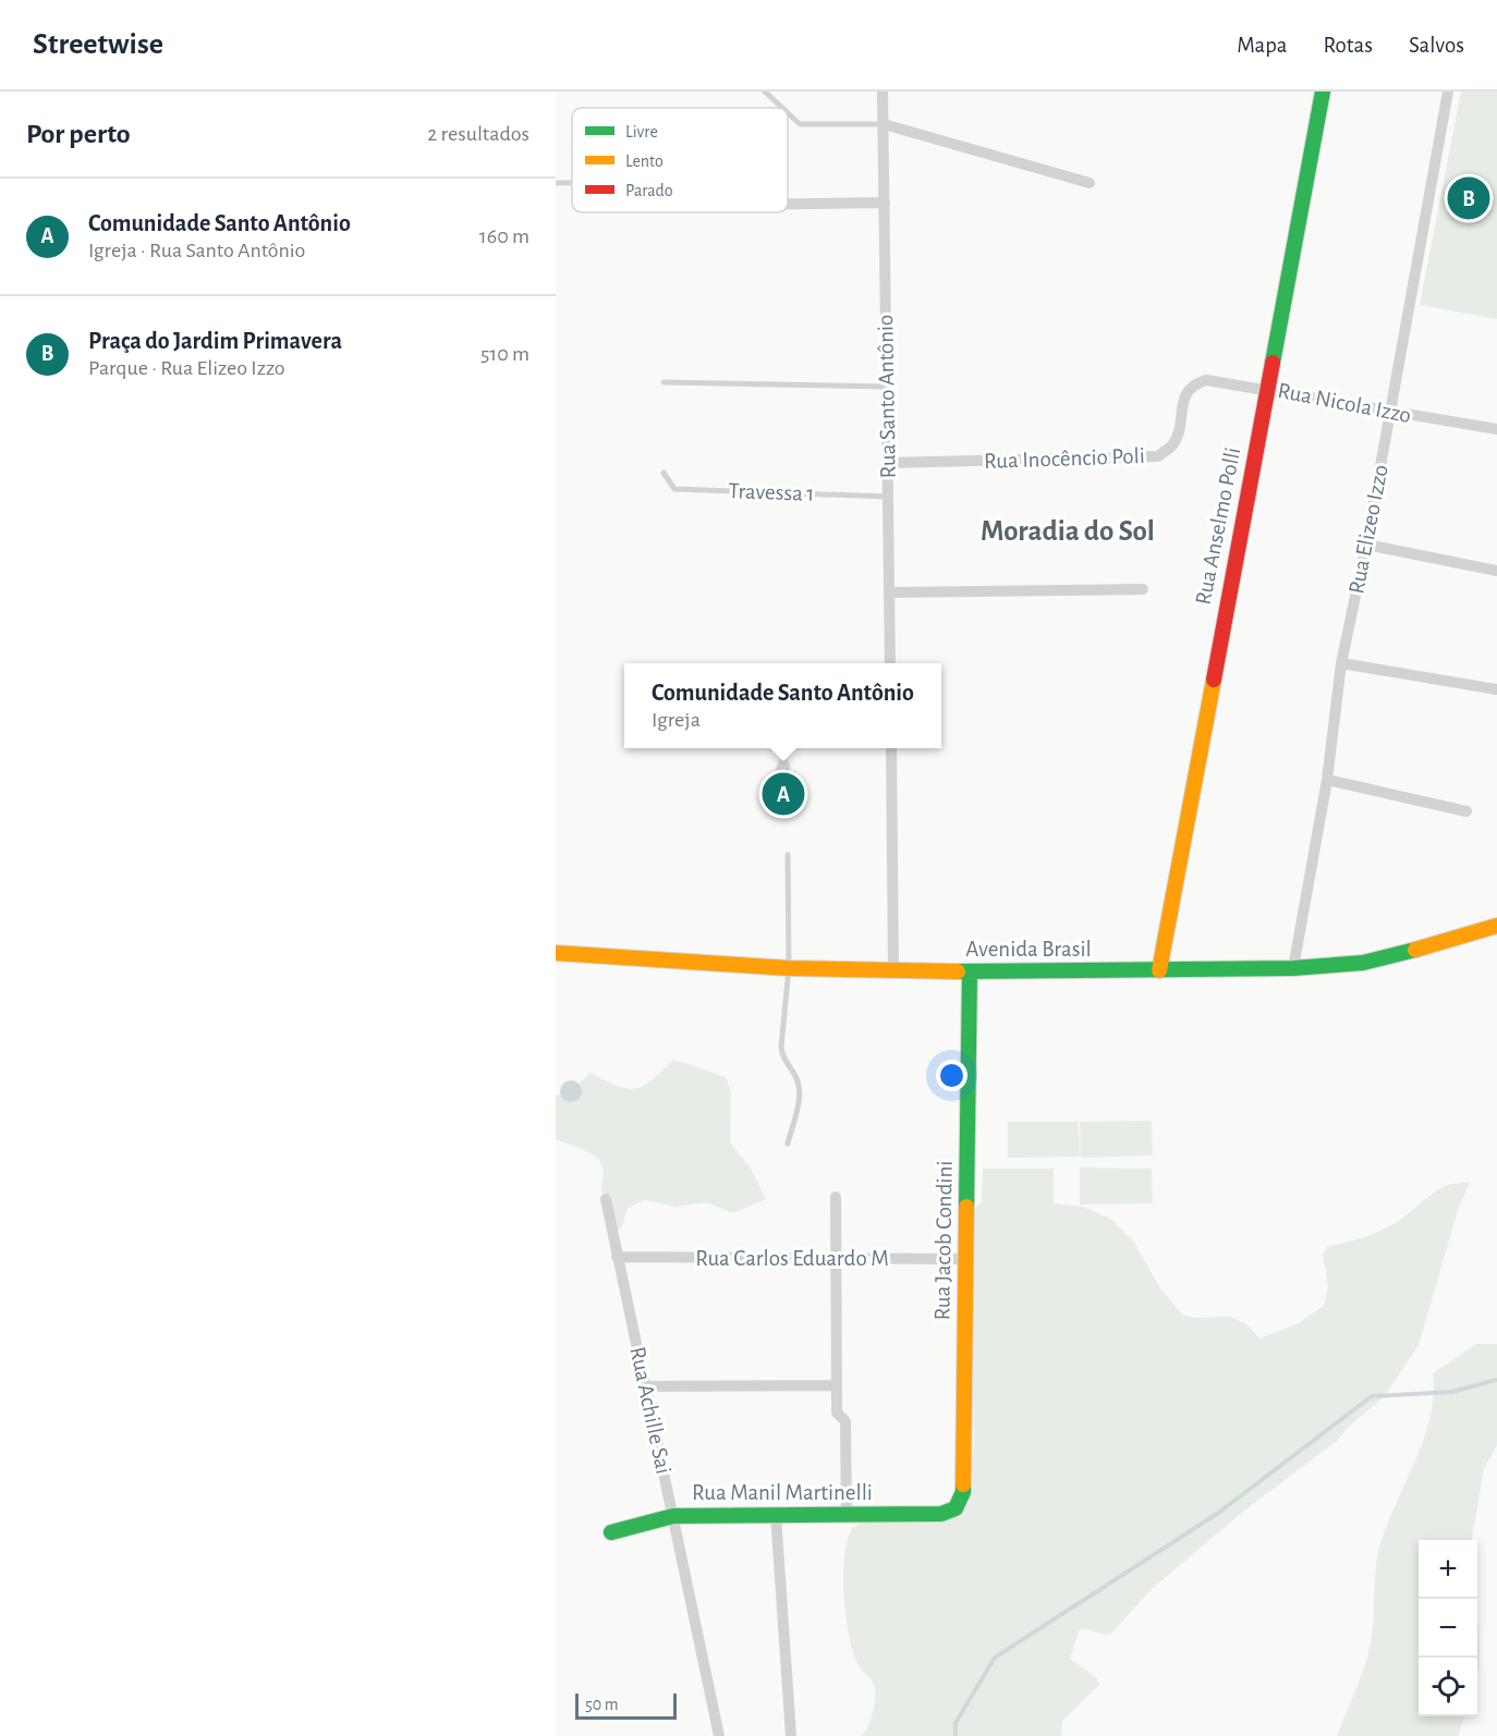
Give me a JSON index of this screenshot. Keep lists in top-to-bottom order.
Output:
{
  "streets": {
    "street": [
      "Rua Santo Antônio",
      "Rua Nicola Izzo",
      "Rua Inocêncio Poli",
      "Rua Anselmo Polli",
      "Rua Elizeo Izzo",
      "Avenida Brasil",
      "Rua Jacob Condini",
      "Rua Carlos Eduardo M",
      "Rua Achille Sai",
      "Rua Manil Martinelli"
    ],
    "lane": ["Travessa 1"]
  },
  "crossings": [
    ["Rua Santo Antônio", "Rua Inocêncio Poli"],
    ["Rua Santo Antônio", "Travessa 1"],
    ["Rua Nicola Izzo", "Rua Inocêncio Poli"],
    ["Rua Nicola Izzo", "Rua Anselmo Polli"],
    ["Rua Nicola Izzo", "Rua Elizeo Izzo"],
    ["Rua Anselmo Polli", "Avenida Brasil"],
    ["Rua Elizeo Izzo", "Avenida Brasil"],
    ["Avenida Brasil", "Rua Jacob Condini"],
    ["Rua Jacob Condini", "Rua Carlos Eduardo M"],
    ["Rua Jacob Condini", "Rua Manil Martinelli"],
    ["Rua Carlos Eduardo M", "Rua Achille Sai"],
    ["Rua Achille Sai", "Rua Manil Martinelli"]
  ],
  "districts": ["Moradia do Sol"],
  "legend": ["Livre", "Lento", "Parado"],
  "scale_bar": "50 m",
  "page": {
    "header": "Streetwise",
    "nav": ["Mapa", "Rotas", "Salvos"],
    "heading": ["Por perto", "2 resultados"],
    "pins": ["B", "A"],
    "list": [
      {
        "mark": "A",
        "name": "Comunidade Santo Antônio",
        "note": "Igreja · Rua Santo Antônio",
        "value": "160 m"
      },
      {
        "mark": "B",
        "name": "Praça do Jardim Primavera",
        "note": "Parque · Rua Elizeo Izzo",
        "value": "510 m"
      }
    ],
    "popup": ["Comunidade Santo Antônio", "Igreja"],
    "map_buttons": ["+", "−"],
    "scale": "50 m"
  }
}
